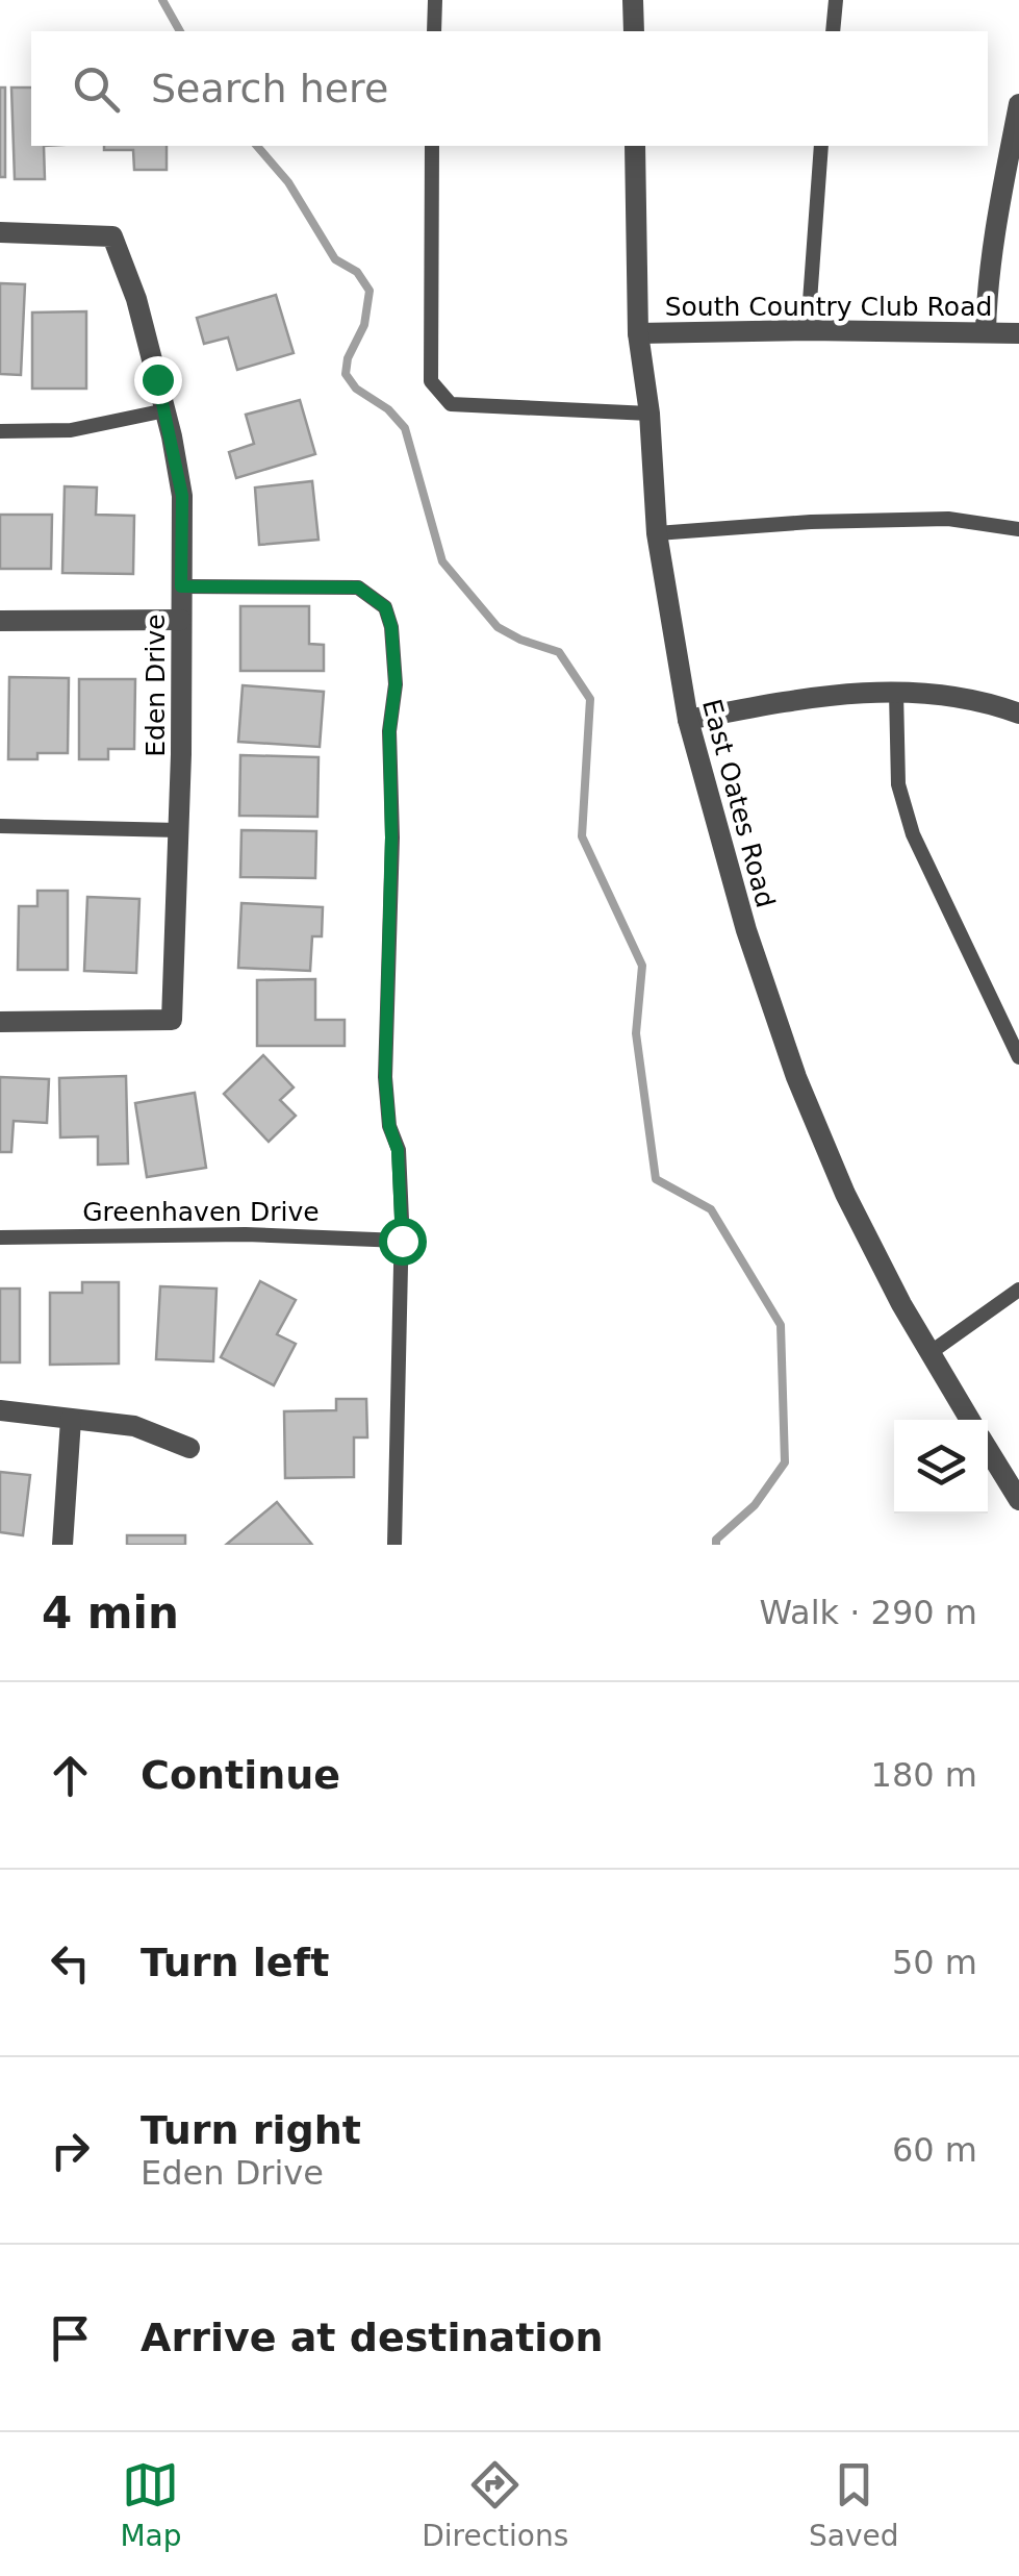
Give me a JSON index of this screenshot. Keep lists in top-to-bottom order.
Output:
{
  "streets": {
    "street": ["South Country Club Road", "Eden Drive", "East Oates Road"],
    "lane": ["Greenhaven Drive"]
  },
  "crossings": [
    ["South Country Club Road", "East Oates Road"]
  ],
  "page": {
    "search": "Search here",
    "heading": ["4 min", "Walk · 290 m"],
    "list": [
      ["Continue", "180 m"],
      ["Turn left", "50 m"],
      ["Turn right", "Eden Drive", "60 m"],
      "Arrive at destination"
    ],
    "nav": ["Map", "Directions", "Saved"]
  }
}
